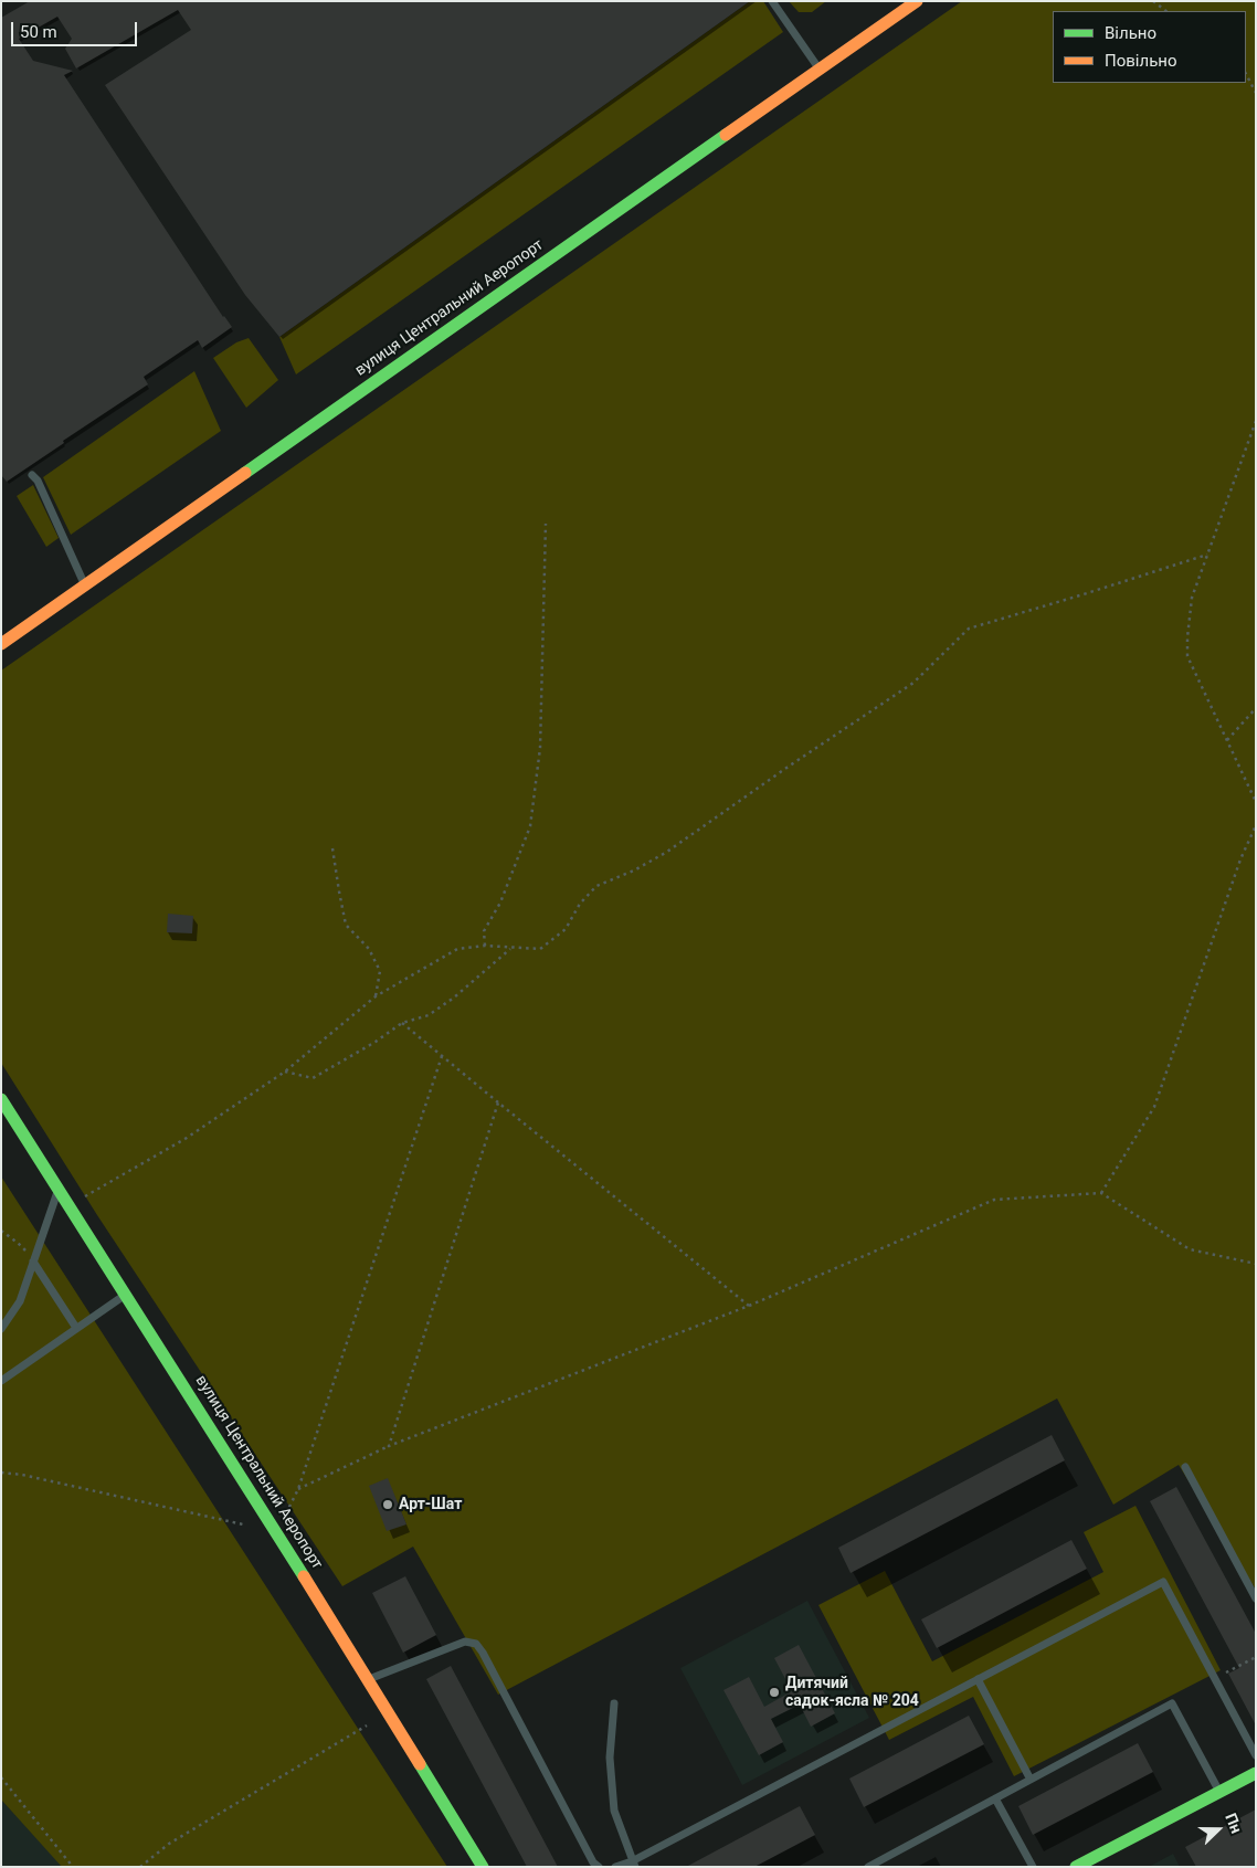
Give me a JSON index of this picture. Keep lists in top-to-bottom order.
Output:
{
  "streets": {
    "street": ["вулиця Центральний Аеропорт"]
  },
  "places": ["Арт-Шат", "Дитячий садок-ясла № 204"],
  "legend": ["Вільно", "Повільно"],
  "scale_bar": "50 m",
  "north": "right"
}
